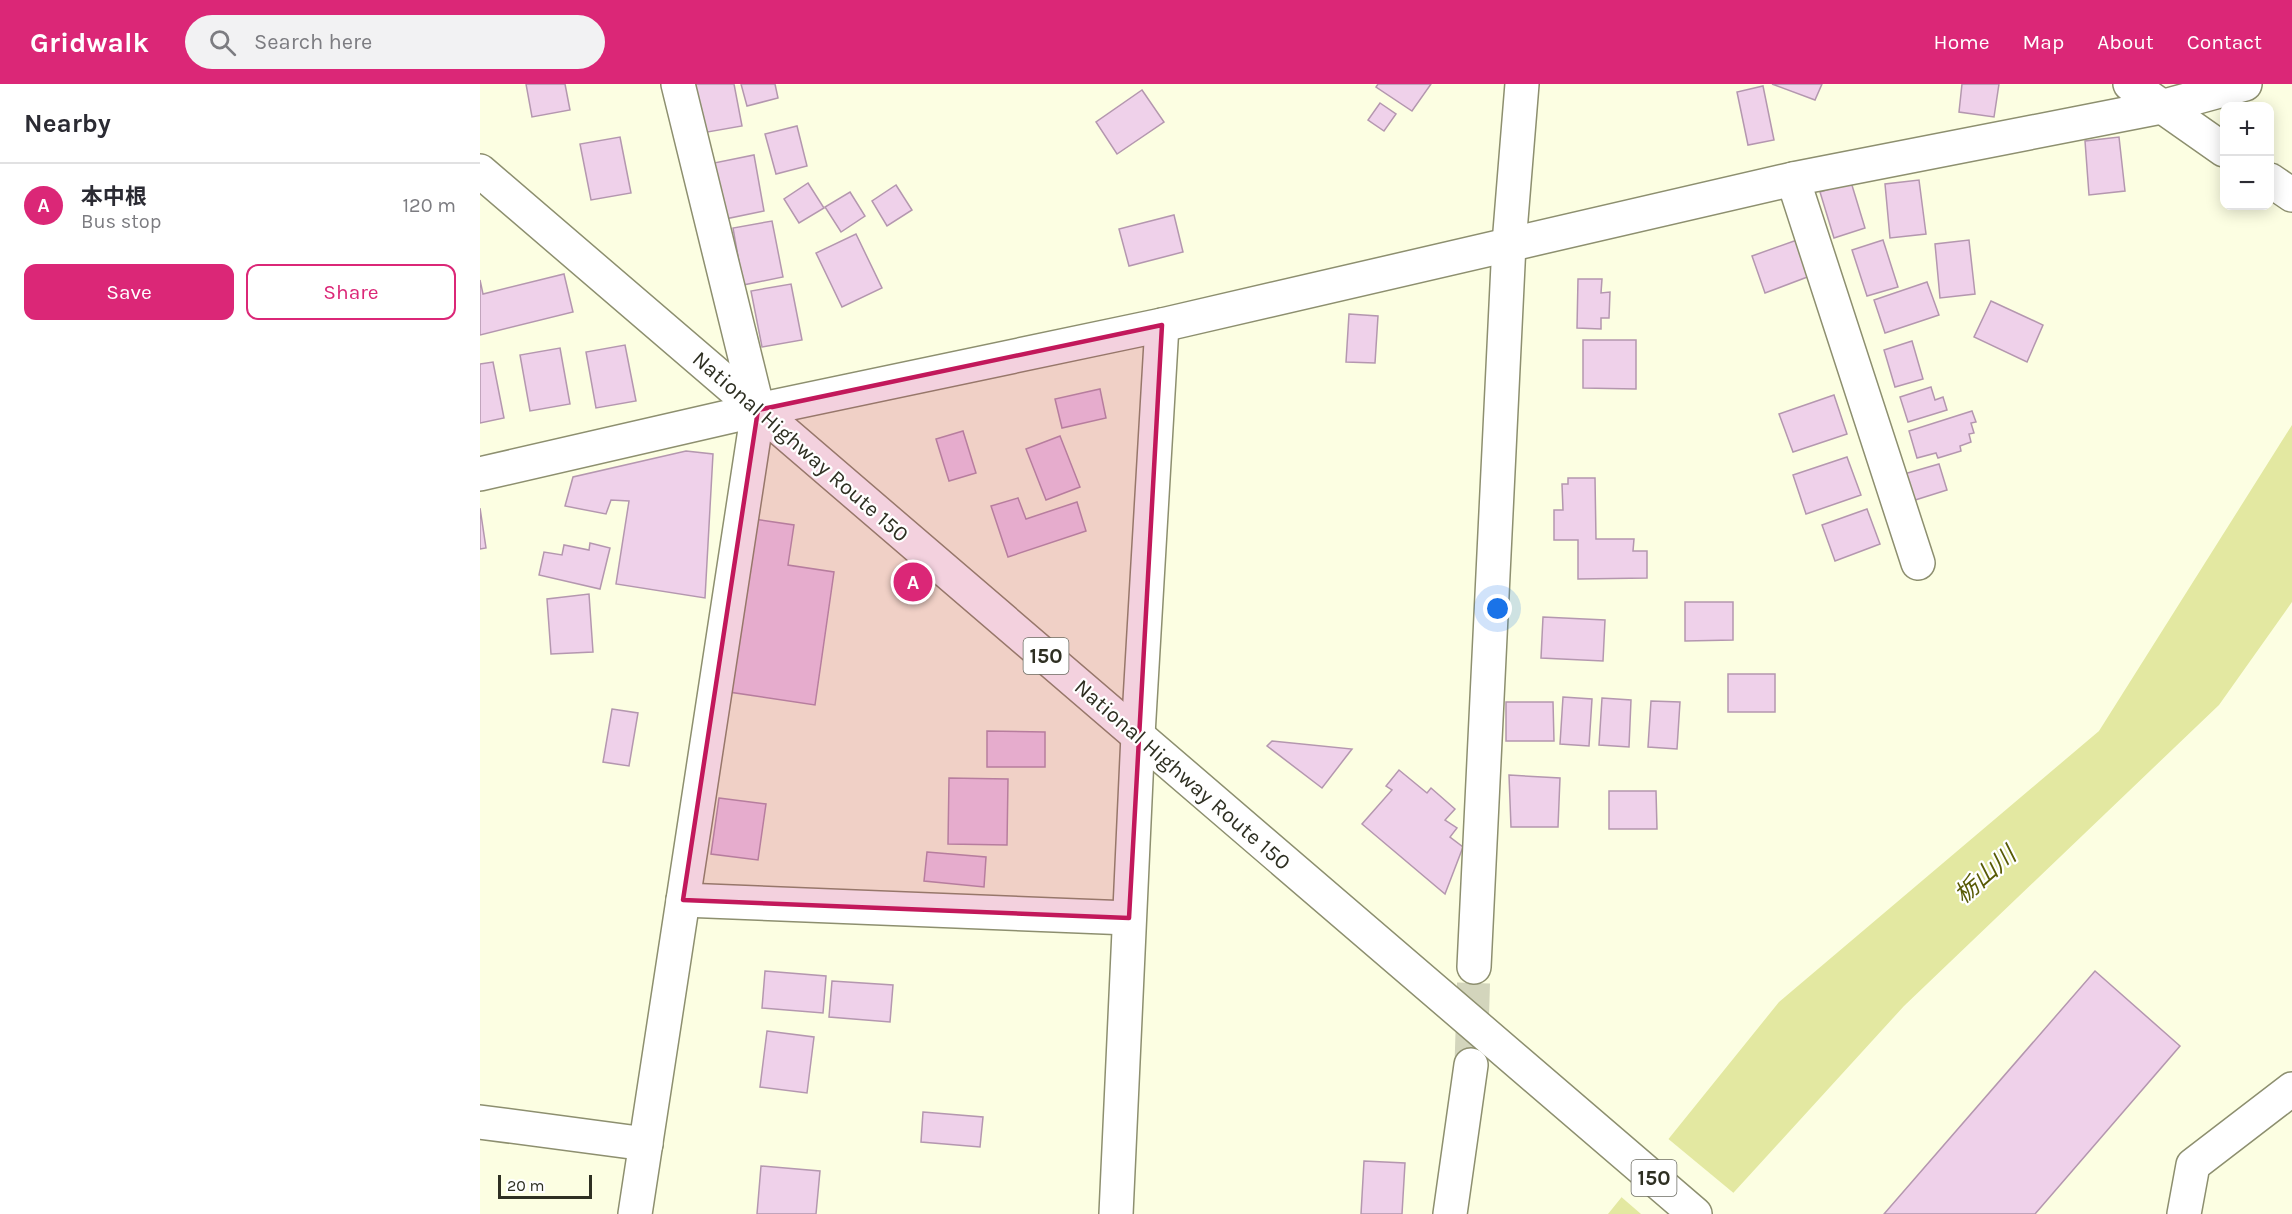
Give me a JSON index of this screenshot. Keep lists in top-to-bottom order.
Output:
{
  "streets": {
    "main road": ["National Highway Route 150", "150"]
  },
  "water": ["栃山川"],
  "scale_bar": "20 m",
  "page": {
    "header": "Gridwalk",
    "search": "Search here",
    "nav": [
      "Home",
      "Map",
      "About",
      "Contact"
    ],
    "heading": "Nearby",
    "map_buttons": ["+", "−"],
    "list": [
      {
        "mark": "A",
        "name": "本中根",
        "note": "Bus stop",
        "value": "120 m"
      }
    ],
    "buttons": ["Save", "Share"],
    "pins": "A",
    "scale": "20 m"
  }
}
